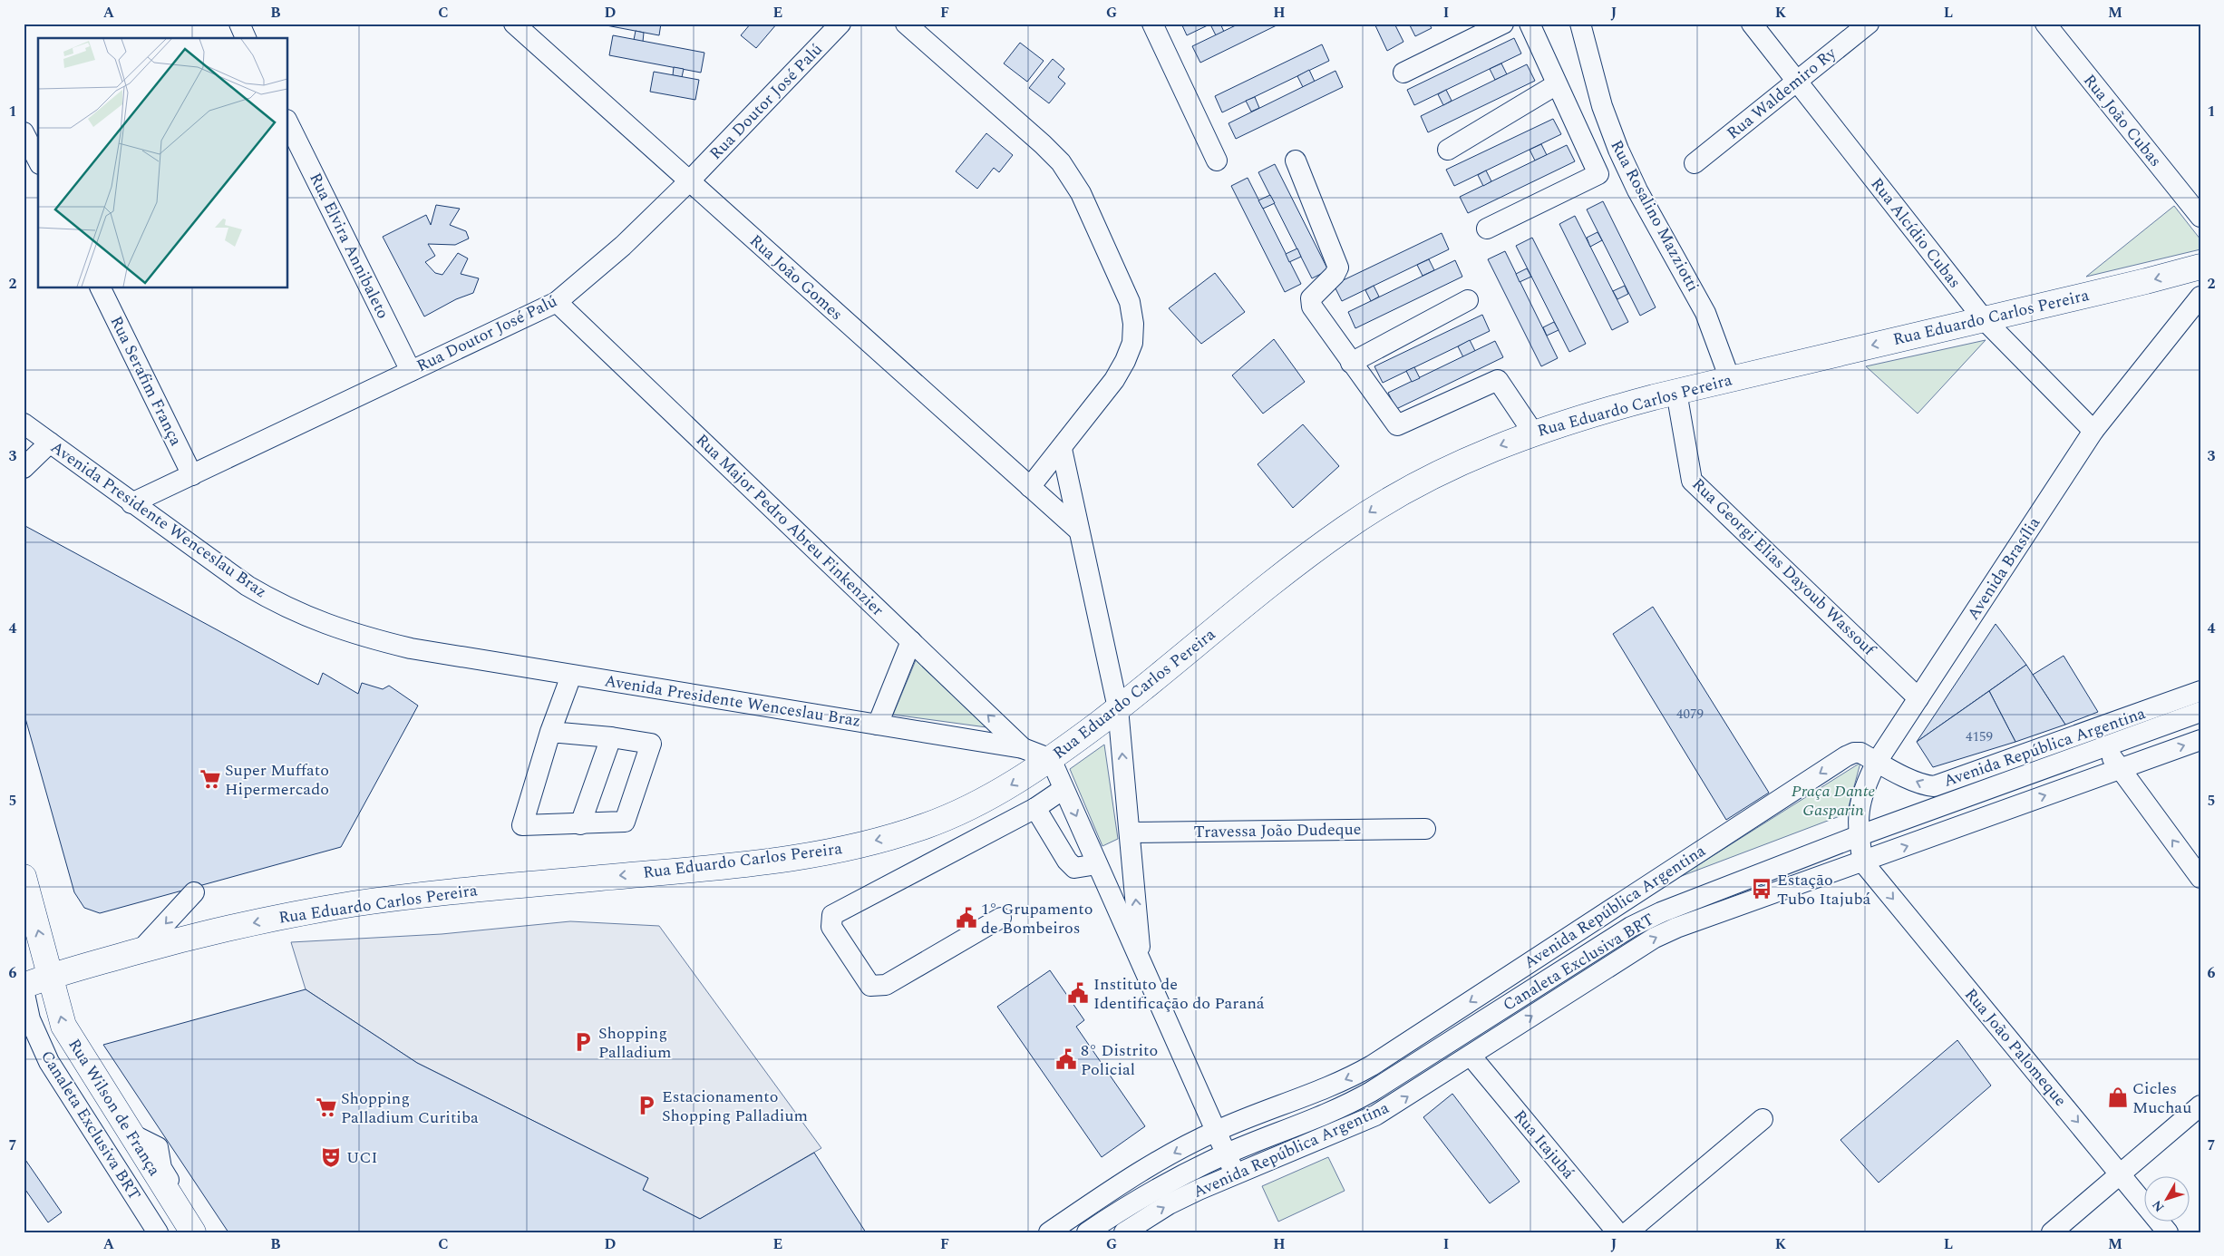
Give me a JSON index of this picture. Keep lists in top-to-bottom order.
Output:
{
  "streets": {
    "main road": ["Rua Eduardo Carlos Pereira", "Rua Wilson de França"],
    "street": [
      "Rua Waldemiro Ry",
      "Rua Doutor José Palú",
      "Rua João Cubas",
      "Rua Rosalino Mazziotti",
      "Rua Alcídio Cubas",
      "Rua Elvira Annibaleto",
      "Rua João Gomes",
      "Rua Serafim França",
      "Avenida Presidente Wenceslau Braz",
      "Rua Major Pedro Abreu Finkenzier",
      "Rua Georgi Elias Dayoub Wassouf",
      "Avenida Brasília",
      "Avenida República Argentina",
      "Travessa João Dudeque",
      "Canaleta Exclusiva BRT",
      "Rua João Palomeque",
      "Rua Itajubá"
    ]
  },
  "crossings": [
    ["Rua Waldemiro Ry", "Rua Alcídio Cubas"],
    ["Rua Doutor José Palú", "Rua Elvira Annibaleto"],
    ["Rua Doutor José Palú", "Rua João Gomes"],
    ["Rua Doutor José Palú", "Rua Serafim França"],
    ["Rua Doutor José Palú", "Avenida Presidente Wenceslau Braz"],
    ["Rua Doutor José Palú", "Rua Major Pedro Abreu Finkenzier"],
    ["Rua Rosalino Mazziotti", "Rua Eduardo Carlos Pereira"],
    ["Rua Alcídio Cubas", "Rua Eduardo Carlos Pereira"],
    ["Rua Alcídio Cubas", "Avenida Brasília"],
    ["Rua Eduardo Carlos Pereira", "Avenida Presidente Wenceslau Braz"],
    ["Rua Eduardo Carlos Pereira", "Rua Georgi Elias Dayoub Wassouf"],
    ["Rua Eduardo Carlos Pereira", "Canaleta Exclusiva BRT"],
    ["Rua Eduardo Carlos Pereira", "Rua Wilson de França"],
    ["Avenida Presidente Wenceslau Braz", "Rua Major Pedro Abreu Finkenzier"],
    ["Rua Georgi Elias Dayoub Wassouf", "Avenida Brasília"],
    ["Avenida Brasília", "Avenida República Argentina"],
    ["Avenida Brasília", "Canaleta Exclusiva BRT"],
    ["Avenida Brasília", "Rua João Palomeque"],
    ["Avenida República Argentina", "Canaleta Exclusiva BRT"],
    ["Avenida República Argentina", "Rua João Palomeque"],
    ["Avenida República Argentina", "Rua Itajubá"]
  ],
  "one_way": ["Rua Eduardo Carlos Pereira", "Rua João Palomeque", "Rua Wilson de França"],
  "parks": ["Praça Dante Gasparin"],
  "places": {
    "supermarket": ["Super Muffato Hipermercado", "Shopping Palladium Curitiba"],
    "bus stop": ["Estação Tubo Itajubá"],
    "public building": ["1° Grupamento de Bombeiros", "Instituto de Identificação do Paraná", "8° Distrito Policial"],
    "parking": ["Shopping Palladium", "Estacionamento Shopping Palladium"],
    "shop": ["Cicles Muchau"],
    "theatre": ["UCI"]
  },
  "house_numbers": ["4079", "4159"],
  "north": "bottom left",
  "grid": {
    "columns": [
      "A",
      "B",
      "C",
      "D",
      "E",
      "F",
      "G",
      "H",
      "I",
      "J",
      "K",
      "L",
      "M"
    ],
    "rows": [
      "1",
      "2",
      "3",
      "4",
      "5",
      "6",
      "7"
    ]
  }
}
